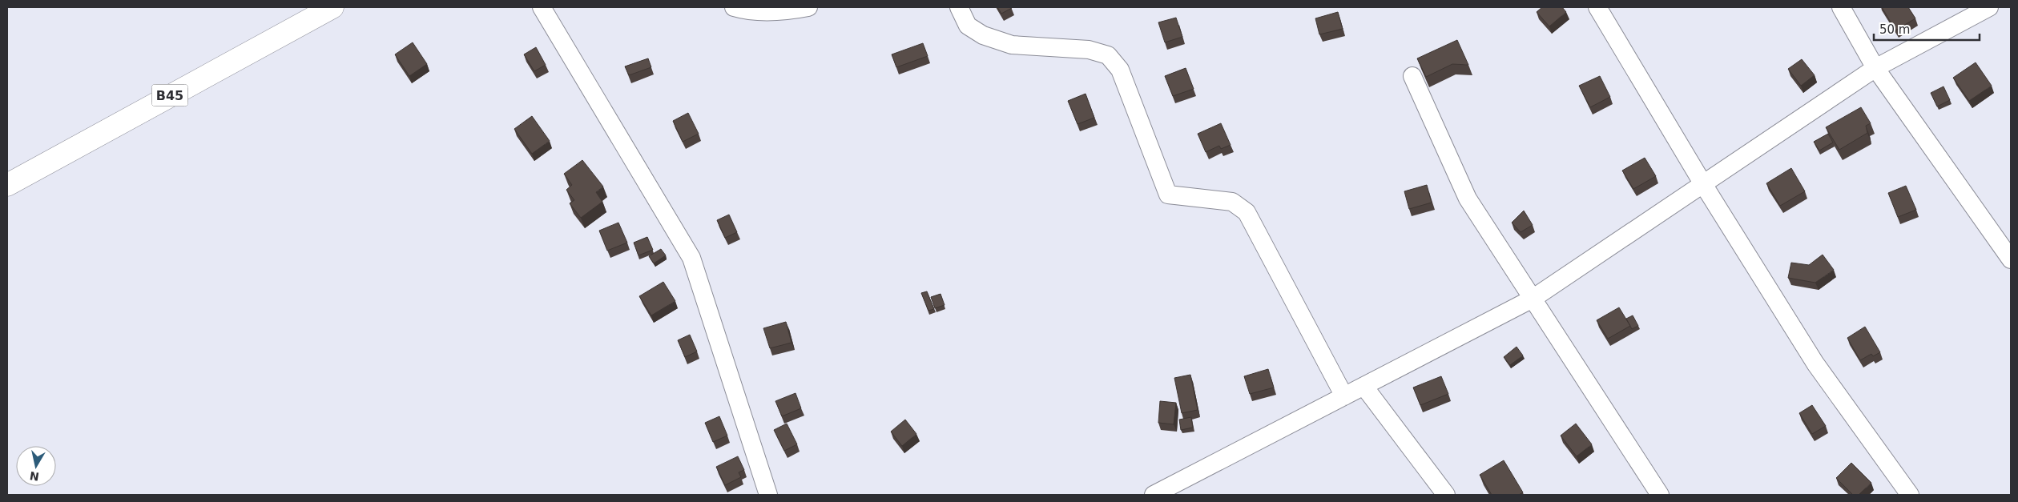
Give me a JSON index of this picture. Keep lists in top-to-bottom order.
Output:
{
  "streets": {
    "main road": ["B45"]
  },
  "scale_bar": "50 m",
  "north": "bottom"
}
